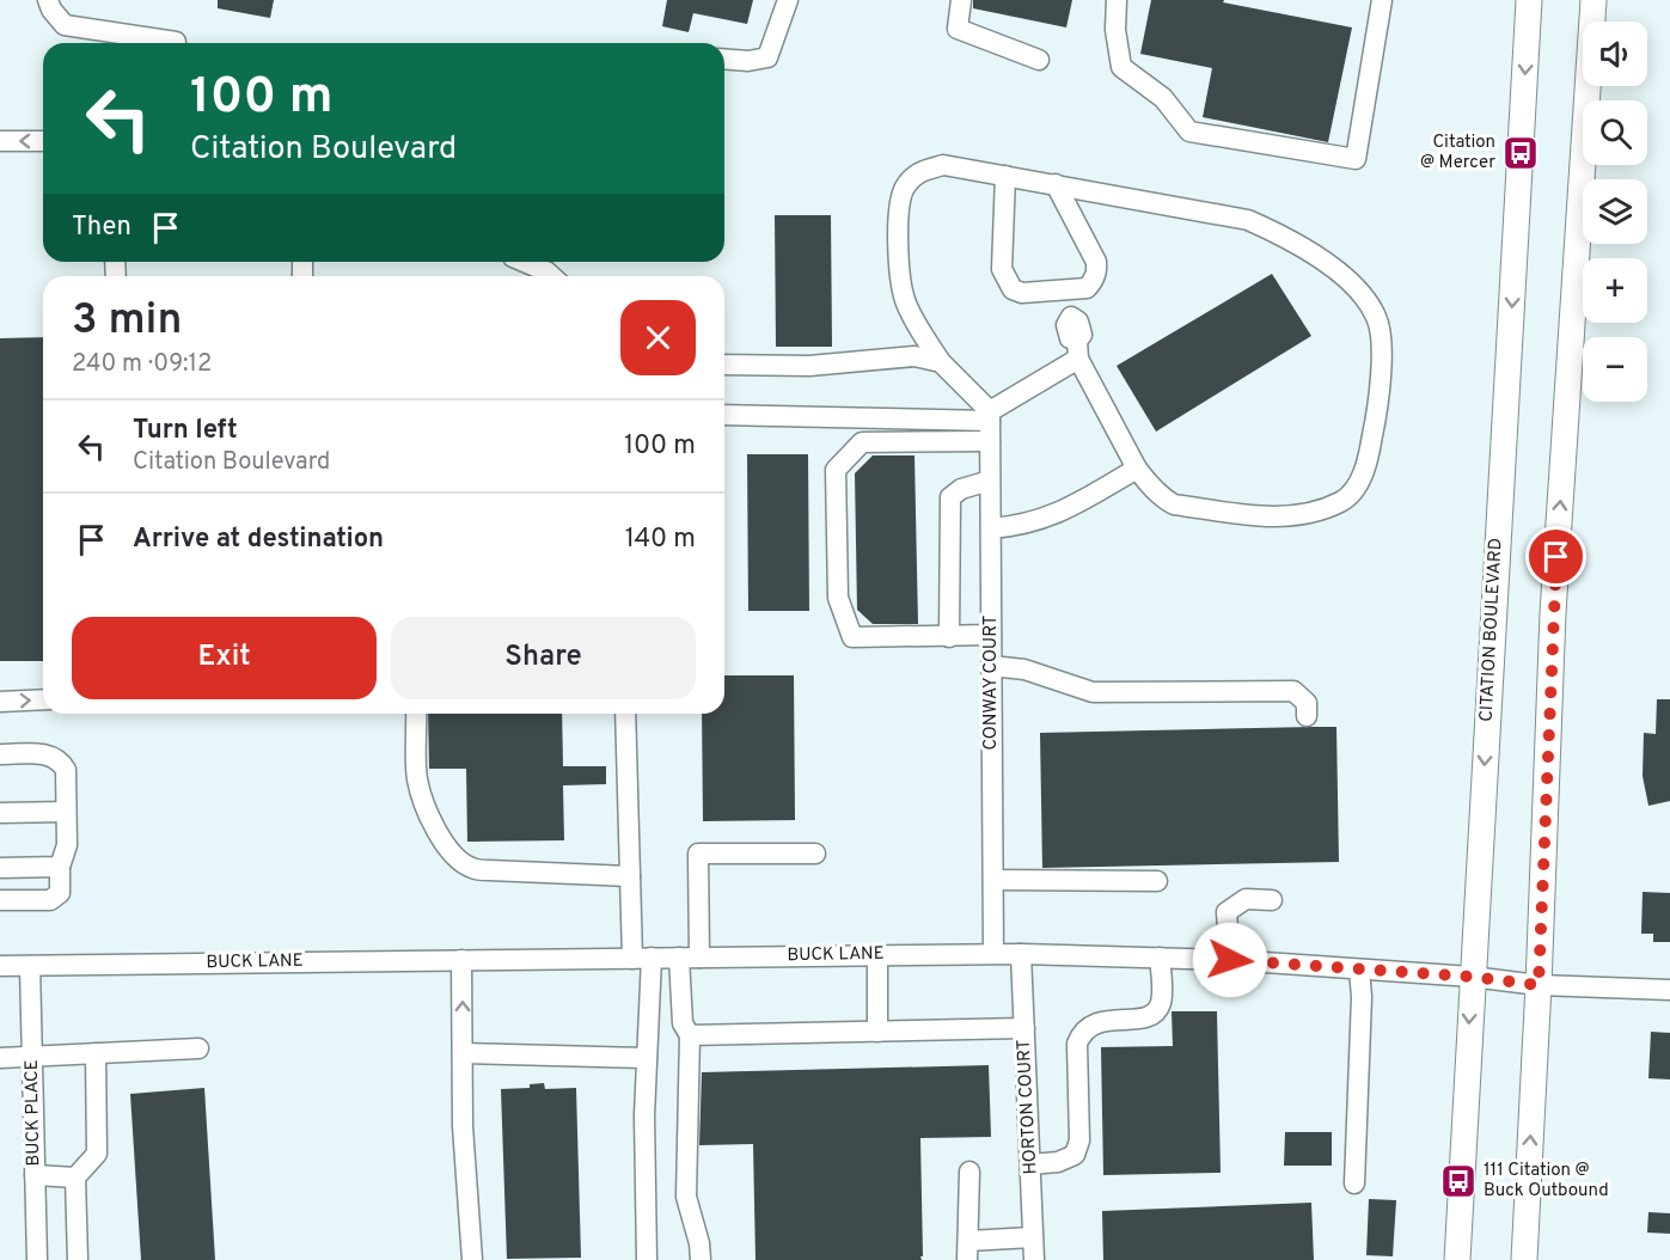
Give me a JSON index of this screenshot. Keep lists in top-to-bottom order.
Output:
{
  "streets": {
    "main road": ["CITATION BOULEVARD"],
    "street": [
      "CONWAY COURT",
      "BUCK LANE",
      "HORTON COURT",
      "BUCK PLACE"
    ]
  },
  "crossings": [
    ["CITATION BOULEVARD", "BUCK LANE"],
    ["CONWAY COURT", "BUCK LANE"],
    ["BUCK LANE", "HORTON COURT"],
    ["BUCK LANE", "BUCK PLACE"]
  ],
  "places": {
    "bus stop": ["Citation @ Mercer", "111 Citation @ Buck Outbound"]
  },
  "page": {
    "map_buttons": ["+", "−"],
    "turn": ["100 m", "Citation Boulevard"],
    "then": "Then",
    "heading": ["3 min", "240 m · 09:12"],
    "list": [
      {
        "name": "Turn left",
        "note": "Citation Boulevard",
        "value": "100 m"
      },
      {
        "name": "Arrive at destination",
        "value": "140 m"
      }
    ],
    "buttons": ["Exit", "Share"]
  }
}
